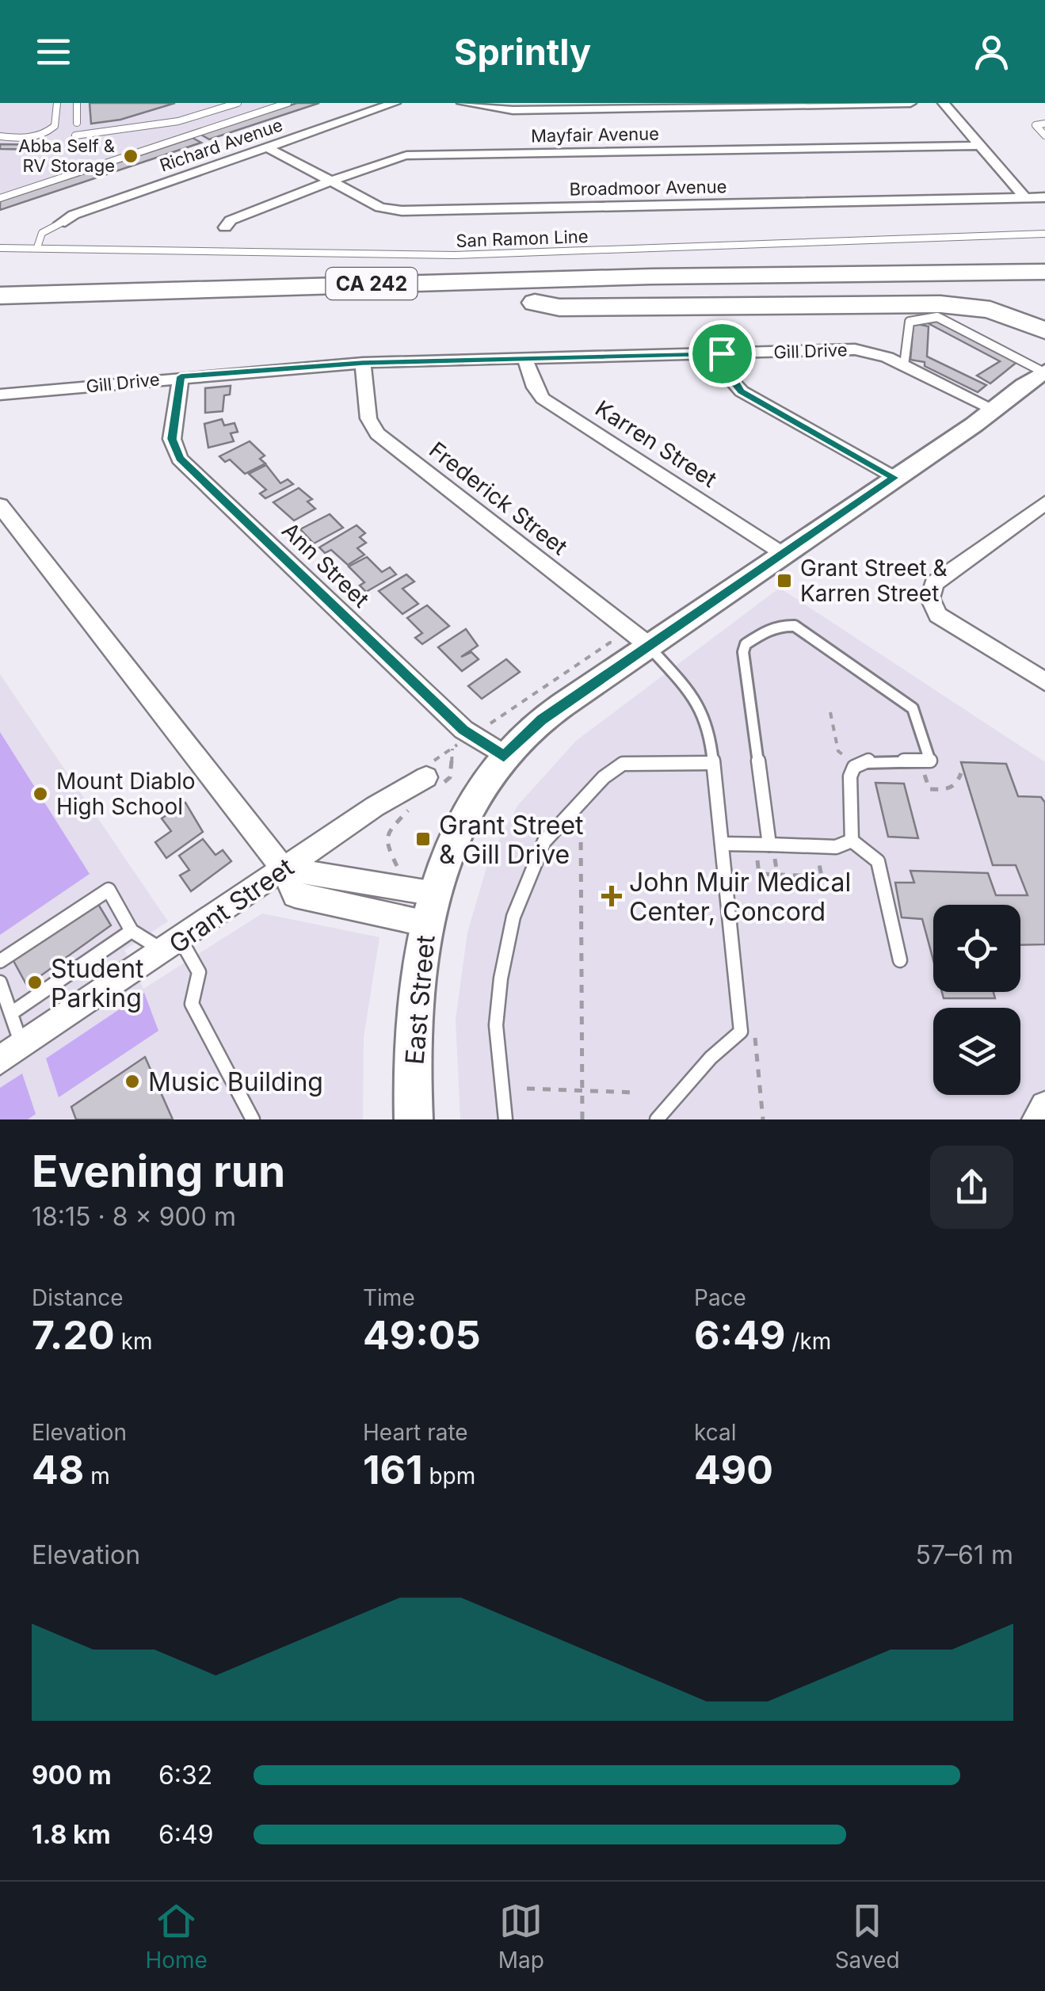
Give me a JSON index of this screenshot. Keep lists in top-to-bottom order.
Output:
{
  "streets": {
    "highway": ["CA 242"],
    "street": [
      "Mayfair Avenue",
      "Richard Avenue",
      "Broadmoor Avenue",
      "Gill Drive",
      "Karren Street",
      "Frederick Street",
      "Ann Street",
      "Grant Street",
      "East Street"
    ],
    "lane": ["San Ramon Line"]
  },
  "crossings": [
    ["Mayfair Avenue", "Broadmoor Avenue"],
    ["Richard Avenue", "Broadmoor Avenue"],
    ["Gill Drive", "Karren Street"],
    ["Gill Drive", "Frederick Street"],
    ["Gill Drive", "Ann Street"],
    ["Ann Street", "East Street"]
  ],
  "places": {
    "other": [
      "Abba Self & RV Storage",
      "Mount Diablo High School",
      "Student Parking",
      "Music Building"
    ],
    "transit": ["Grant Street & Karren Street", "Grant Street & Gill Drive"],
    "health": ["John Muir Medical Center, Concord"]
  },
  "page": {
    "header": "Sprintly",
    "heading": ["Evening run", "18:15 · 8 × 900 m"],
    "stats": [
      ["Distance", "7.20 km"],
      ["Time", "49:05"],
      ["Pace", "6:49 /km"],
      ["Elevation", "48 m"],
      ["Heart rate", "161 bpm"],
      ["kcal", "490"]
    ],
    "chart": ["Elevation", "57–61 m"],
    "list": [
      {
        "name": "900 m",
        "note": "6:32"
      },
      {
        "name": "1.8 km",
        "note": "6:49"
      }
    ],
    "tabs": ["Home", "Map", "Saved"]
  }
}
